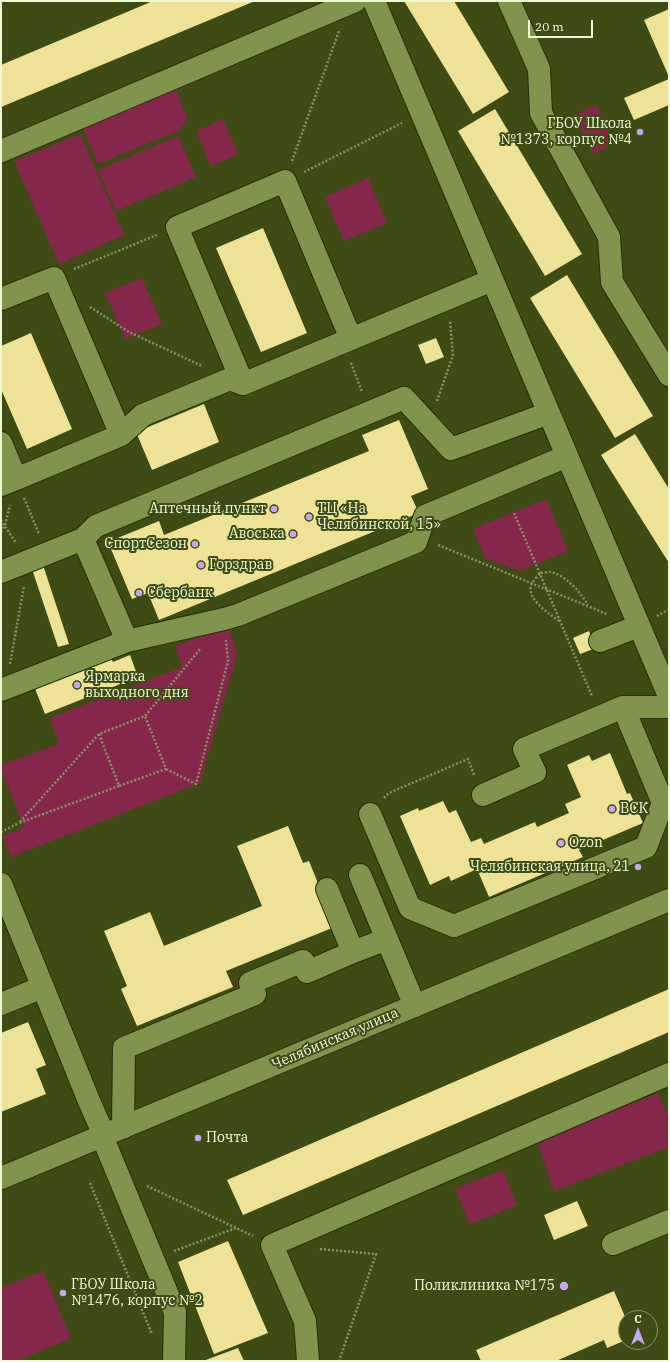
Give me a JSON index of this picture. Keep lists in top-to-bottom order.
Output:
{
  "streets": {
    "street": ["Челябинская улица"]
  },
  "places": [
    "ГБОУ Школа №1373, корпус №4",
    "Аптечный пункт",
    "ТЦ «На Челябинской, 15»",
    "Авоська",
    "СпортСезон",
    "Горздрав",
    "Сбербанк",
    "Ярмарка выходного дня",
    "ВСК",
    "Ozon",
    "Челябинская улица, 21",
    "Почта",
    "Поликлиника №175",
    "ГБОУ Школа №1476, корпус №2"
  ],
  "scale_bar": "20 m",
  "north": "top"
}
